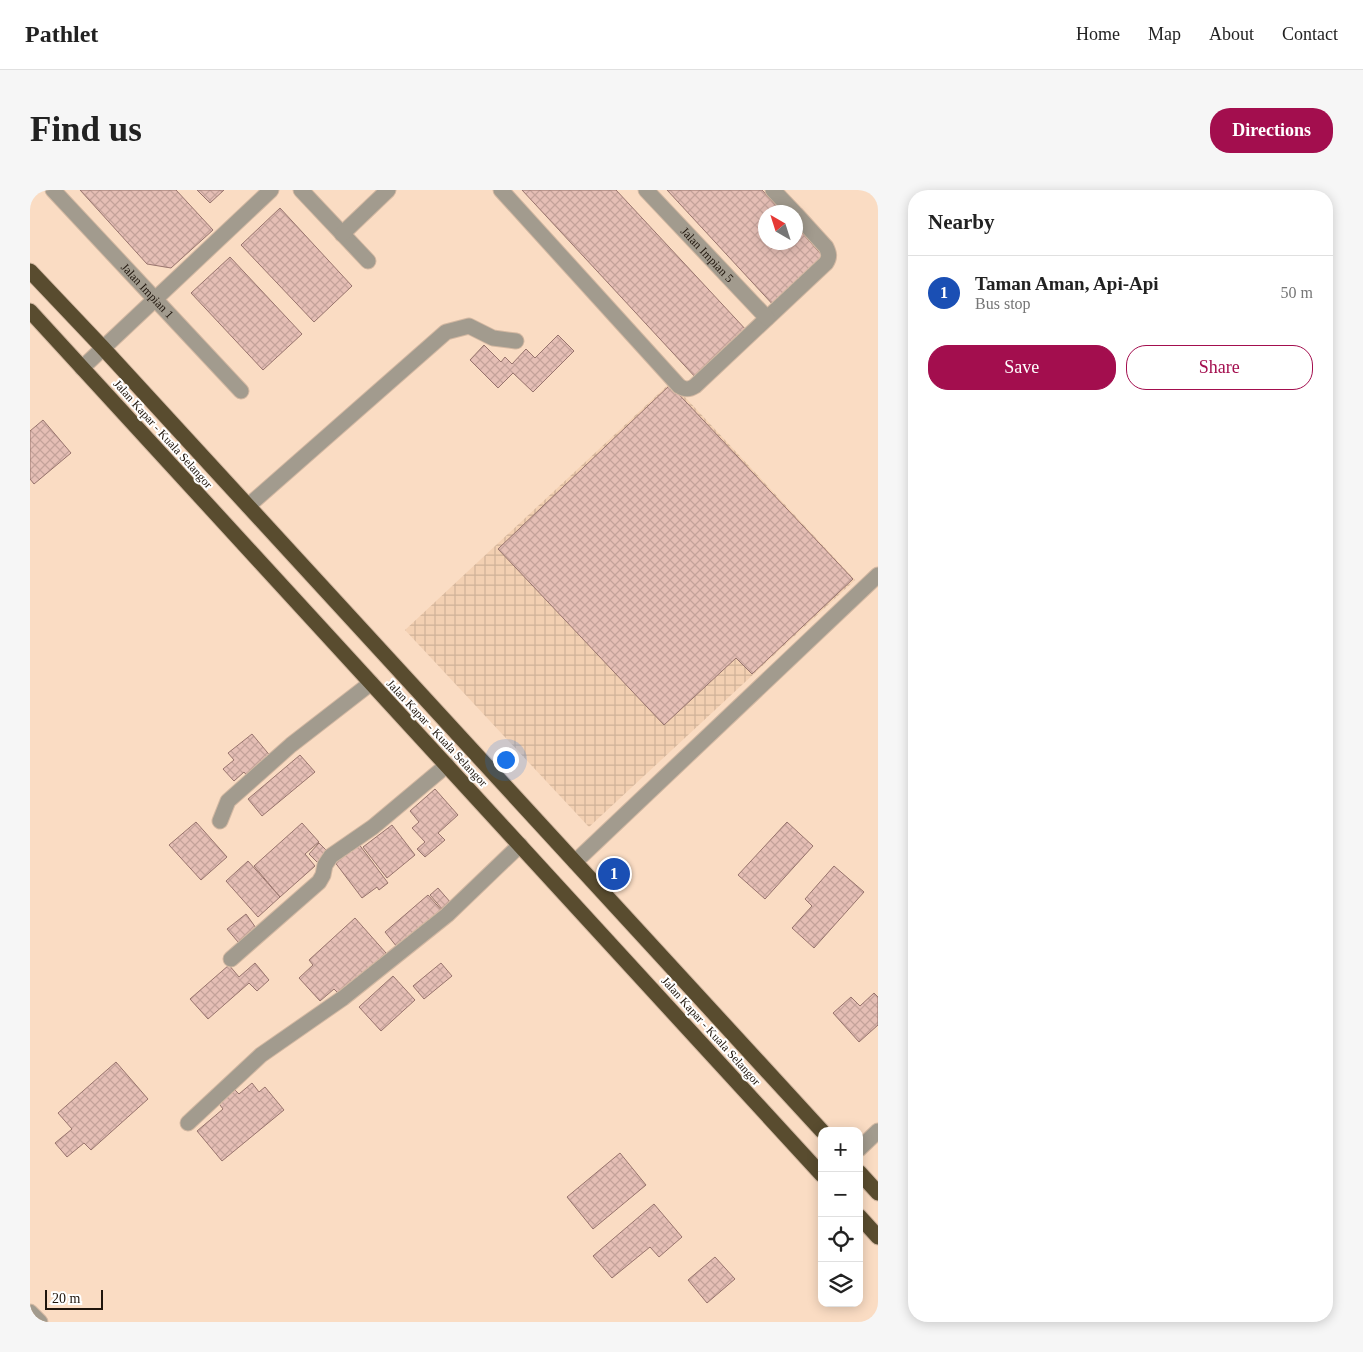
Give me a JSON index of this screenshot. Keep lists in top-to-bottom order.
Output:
{
  "streets": {
    "highway": ["Jalan Kapar - Kuala Selangor"],
    "street": ["Jalan Impian 5", "Jalan Impian 1"]
  },
  "scale_bar": "20 m",
  "north": "top left",
  "page": {
    "header": "Pathlet",
    "nav": [
      "Home",
      "Map",
      "About",
      "Contact"
    ],
    "buttons": [
      "Directions",
      ["Save", "Share"]
    ],
    "title": "Find us",
    "heading": "Nearby",
    "list": [
      {
        "mark": "1",
        "name": "Taman Aman, Api-Api",
        "note": "Bus stop",
        "value": "50 m"
      }
    ],
    "pins": "1",
    "map_buttons": ["+", "−"],
    "scale": "20 m"
  }
}
